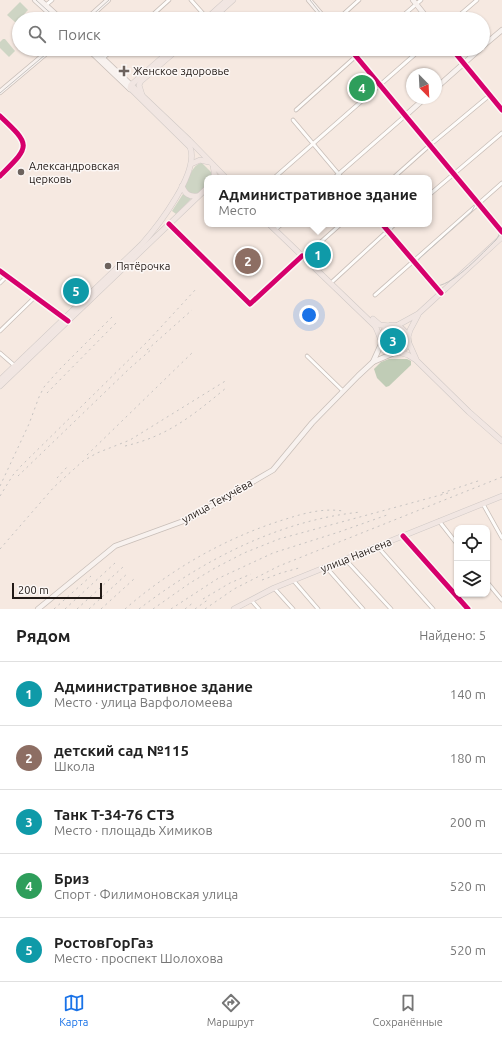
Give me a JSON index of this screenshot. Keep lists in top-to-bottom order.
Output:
{
  "streets": {
    "main road": ["улица Нансена"],
    "street": ["улица Текучёва"]
  },
  "places": {
    "health": ["Женское здоровье"],
    "other": ["Александровская церковь", "Пятёрочка"]
  },
  "scale_bar": "200 m",
  "north": "bottom right",
  "page": {
    "search": "Поиск",
    "pins": [
      "4",
      "1",
      "2",
      "5",
      "3"
    ],
    "popup": ["Административное здание", "Место"],
    "scale": "200 m",
    "heading": ["Рядом", "Найдено: 5"],
    "list": [
      {
        "mark": "1",
        "name": "Административное здание",
        "note": "Место · улица Варфоломеева",
        "value": "140 m"
      },
      {
        "mark": "2",
        "name": "детский сад №115",
        "note": "Школа",
        "value": "180 m"
      },
      {
        "mark": "3",
        "name": "Танк Т-34-76 СТЗ",
        "note": "Место · площадь Химиков",
        "value": "200 m"
      },
      {
        "mark": "4",
        "name": "Бриз",
        "note": "Спорт · Филимоновская улица",
        "value": "520 m"
      },
      {
        "mark": "5",
        "name": "РостовГорГаз",
        "note": "Место · проспект Шолохова",
        "value": "520 m"
      }
    ],
    "nav": ["Карта", "Маршрут", "Сохранённые"]
  }
}
